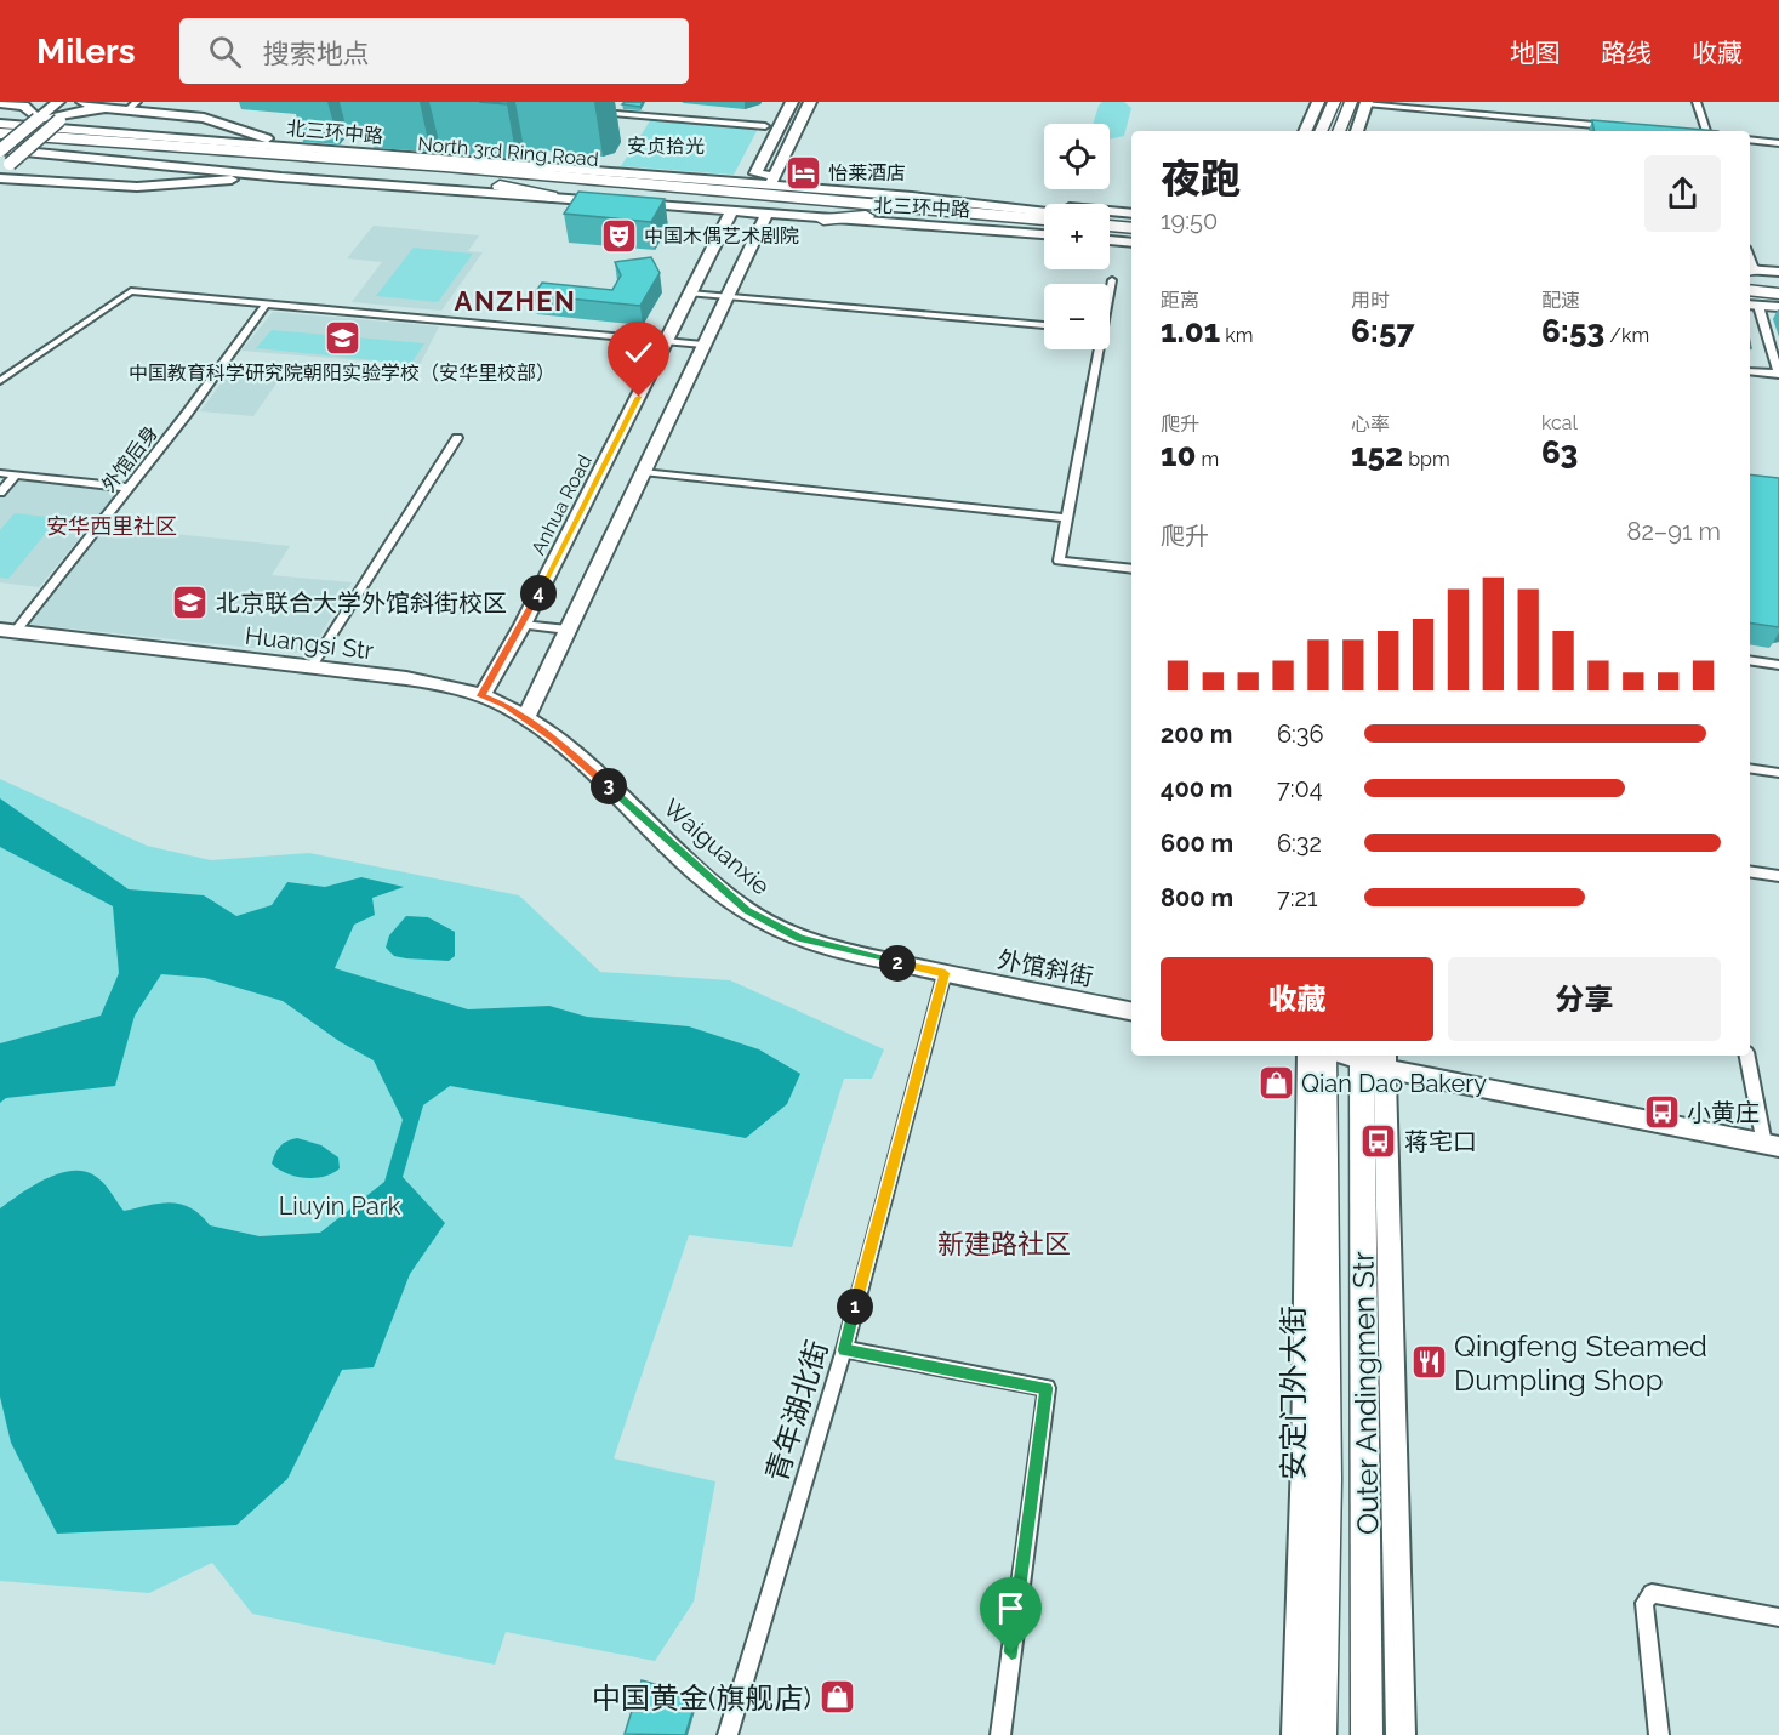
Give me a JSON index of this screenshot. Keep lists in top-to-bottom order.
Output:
{
  "streets": {
    "highway": ["North 3rd Ring Road"],
    "main road": ["安定门外大街", "Outer Andingmen Str"],
    "street": [
      "北三环中路",
      "外馆后身",
      "Anhua Road",
      "Huangsi Str",
      "Waiguanxie",
      "外馆斜街",
      "青年湖北街"
    ]
  },
  "crossings": [
    ["北三环中路", "North 3rd Ring Road"],
    ["北三环中路", "Anhua Road"],
    ["外馆后身", "Huangsi Str"],
    ["Anhua Road", "Huangsi Str"],
    ["Huangsi Str", "Waiguanxie"],
    ["Waiguanxie", "外馆斜街"],
    ["Waiguanxie", "青年湖北街"],
    ["外馆斜街", "青年湖北街"]
  ],
  "districts": ["ANZHEN", "安华西里社区", "新建路社区"],
  "parks": ["安贞拾光", "Liuyin Park"],
  "places": {
    "hotel": ["怡莱酒店"],
    "theatre": ["中国木偶艺术剧院"],
    "school or university": ["中国教育科学研究院朝阳实验学校（安华里校部）", "北京联合大学外馆斜街校区"],
    "shop": ["Qian Dao Bakery", "中国黄金(旗舰店)"],
    "bus stop": ["小黄庄", "蒋宅口"],
    "restaurant": ["Qingfeng Steamed Dumpling Shop"]
  },
  "page": {
    "header": "Milers",
    "search": "搜索地点",
    "nav": ["地图", "路线", "收藏"],
    "map_buttons": ["+", "−"],
    "heading": ["夜跑", "19:50"],
    "stats": [
      ["距离", "1.01 km"],
      ["用时", "6:57"],
      ["配速", "6:53 /km"],
      ["爬升", "10 m"],
      ["心率", "152 bpm"],
      ["kcal", "63"]
    ],
    "chart": ["爬升", "82–91 m"],
    "pins": [
      "4",
      "3",
      "2",
      "1"
    ],
    "list": [
      {
        "name": "200 m",
        "note": "6:36"
      },
      {
        "name": "400 m",
        "note": "7:04"
      },
      {
        "name": "600 m",
        "note": "6:32"
      },
      {
        "name": "800 m",
        "note": "7:21"
      }
    ],
    "buttons": ["收藏", "分享"]
  }
}
